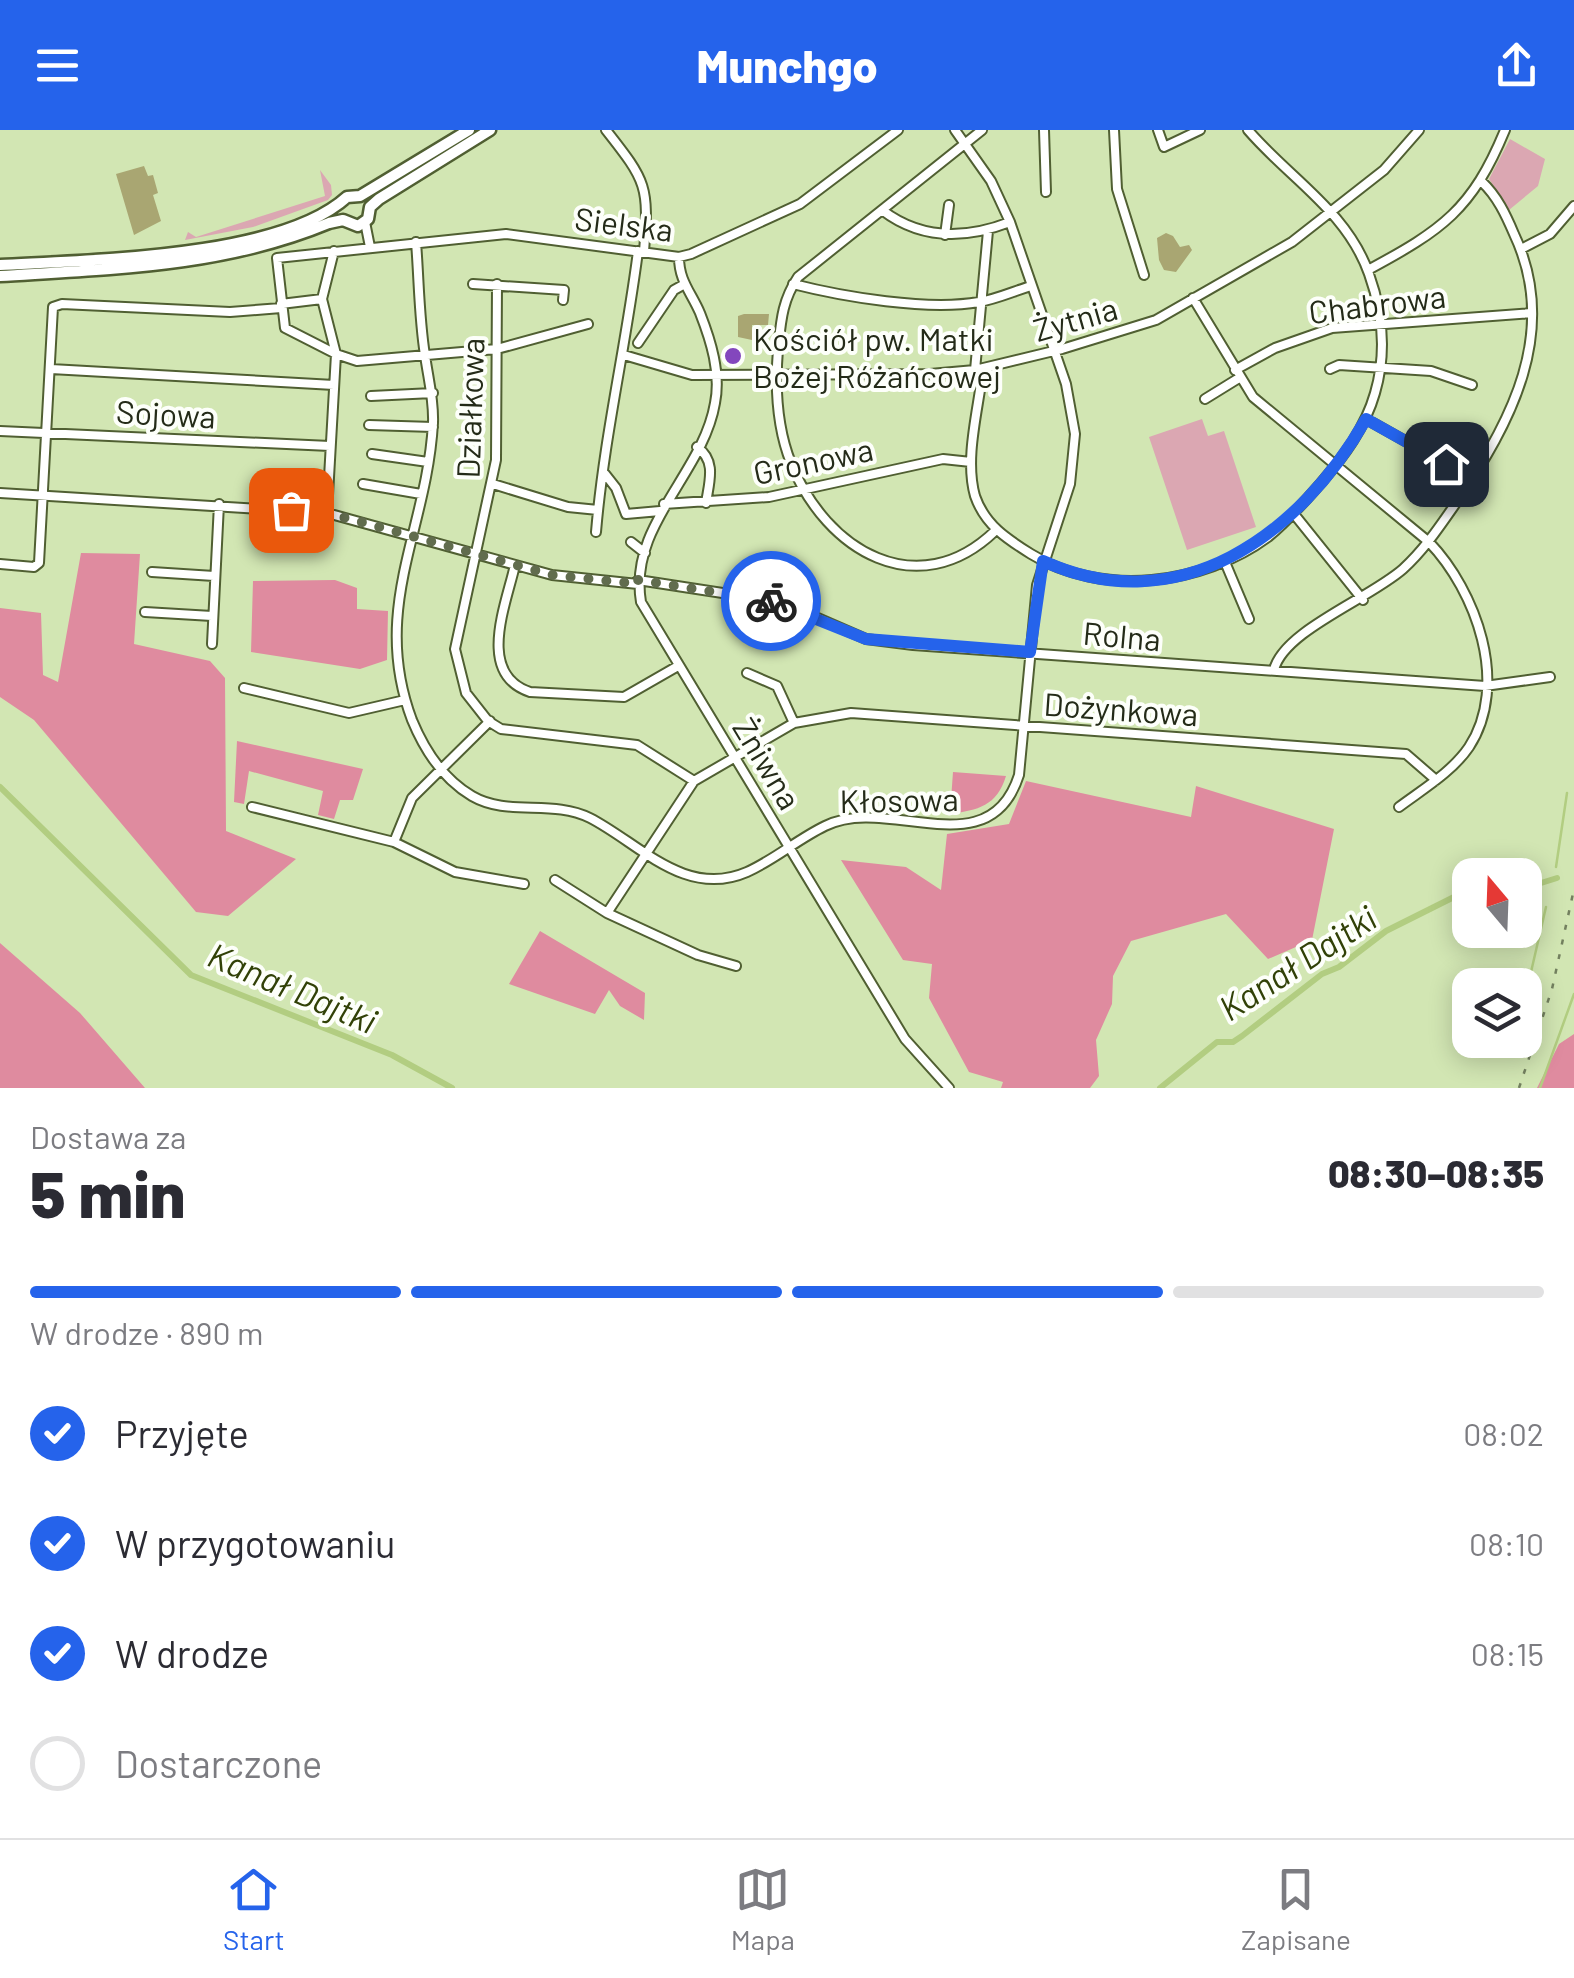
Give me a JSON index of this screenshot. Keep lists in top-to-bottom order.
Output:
{
  "streets": {
    "street": [
      "Sielska",
      "Chabrowa",
      "Żytnia",
      "Działkowa",
      "Sojowa",
      "Gronowa",
      "Rolna",
      "Dożynkowa",
      "Żniwna",
      "Kłosowa"
    ]
  },
  "crossings": [
    ["Sielska", "Kłosowa"],
    ["Żytnia", "Kłosowa"],
    ["Działkowa", "Rolna"],
    ["Rolna", "Żniwna"],
    ["Rolna", "Kłosowa"],
    ["Dożynkowa", "Żniwna"],
    ["Dożynkowa", "Kłosowa"],
    ["Żniwna", "Kłosowa"]
  ],
  "water": ["Kanał Dajtki"],
  "places": ["Kościół pw. Matki Bożej Różańcowej"],
  "north": "top",
  "page": {
    "header": "Munchgo",
    "heading": ["5 min", "Dostawa za", "08:30–08:35"],
    "bar": "W drodze · 890 m",
    "list": [
      ["Przyjęte", "08:02"],
      ["W przygotowaniu", "08:10"],
      ["W drodze", "08:15"],
      "Dostarczone"
    ],
    "tabs": ["Start", "Mapa", "Zapisane"]
  }
}
